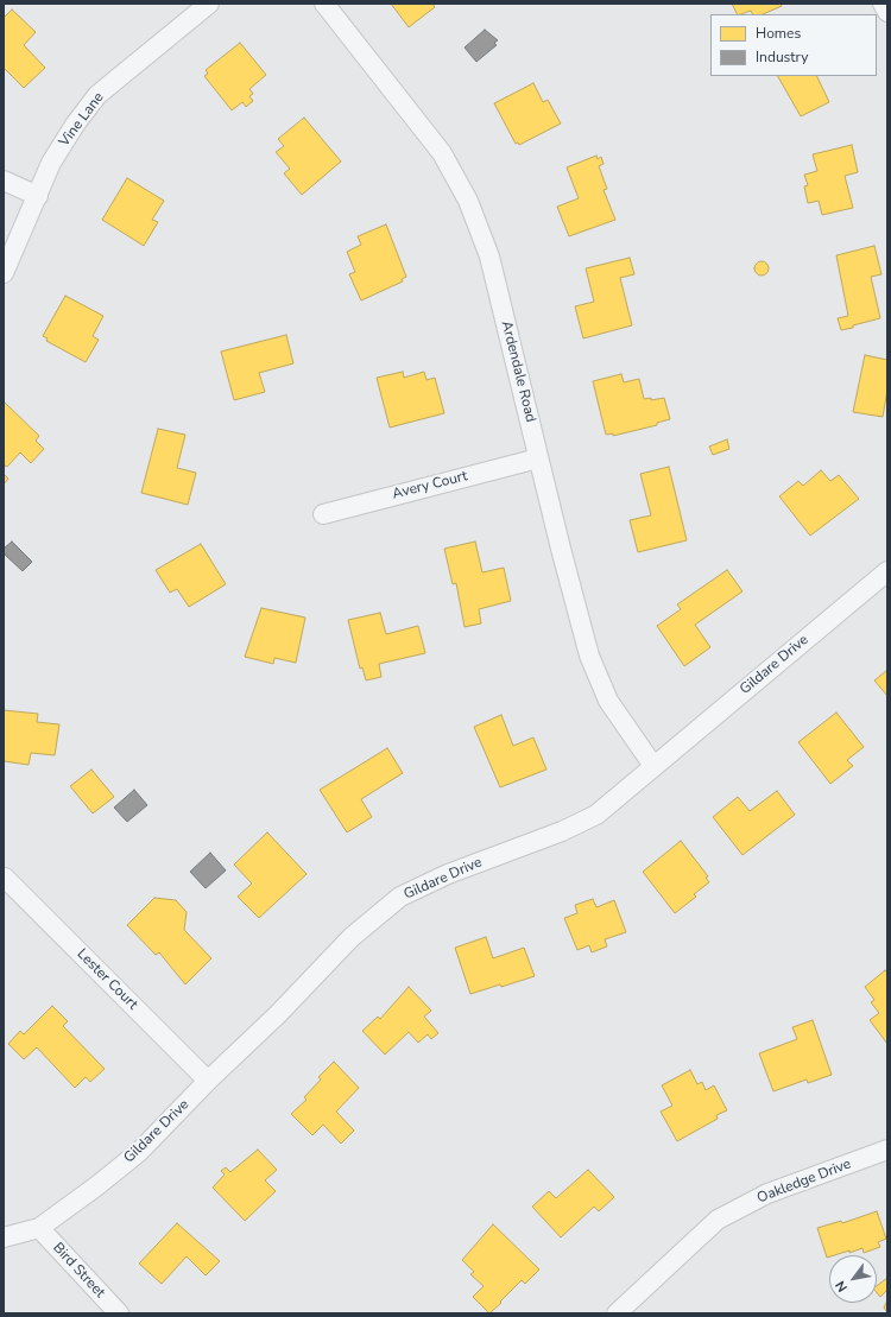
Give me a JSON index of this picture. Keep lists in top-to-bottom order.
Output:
{
  "streets": {
    "street": [
      "Vine Lane",
      "Ardendale Road",
      "Avery Court",
      "Gildare Drive",
      "Lester Court",
      "Oakledge Drive",
      "Bird Street"
    ]
  },
  "crossings": [
    ["Ardendale Road", "Avery Court"],
    ["Ardendale Road", "Gildare Drive"],
    ["Gildare Drive", "Lester Court"],
    ["Gildare Drive", "Bird Street"]
  ],
  "legend": ["Homes", "Industry"],
  "north": "bottom left"
}
